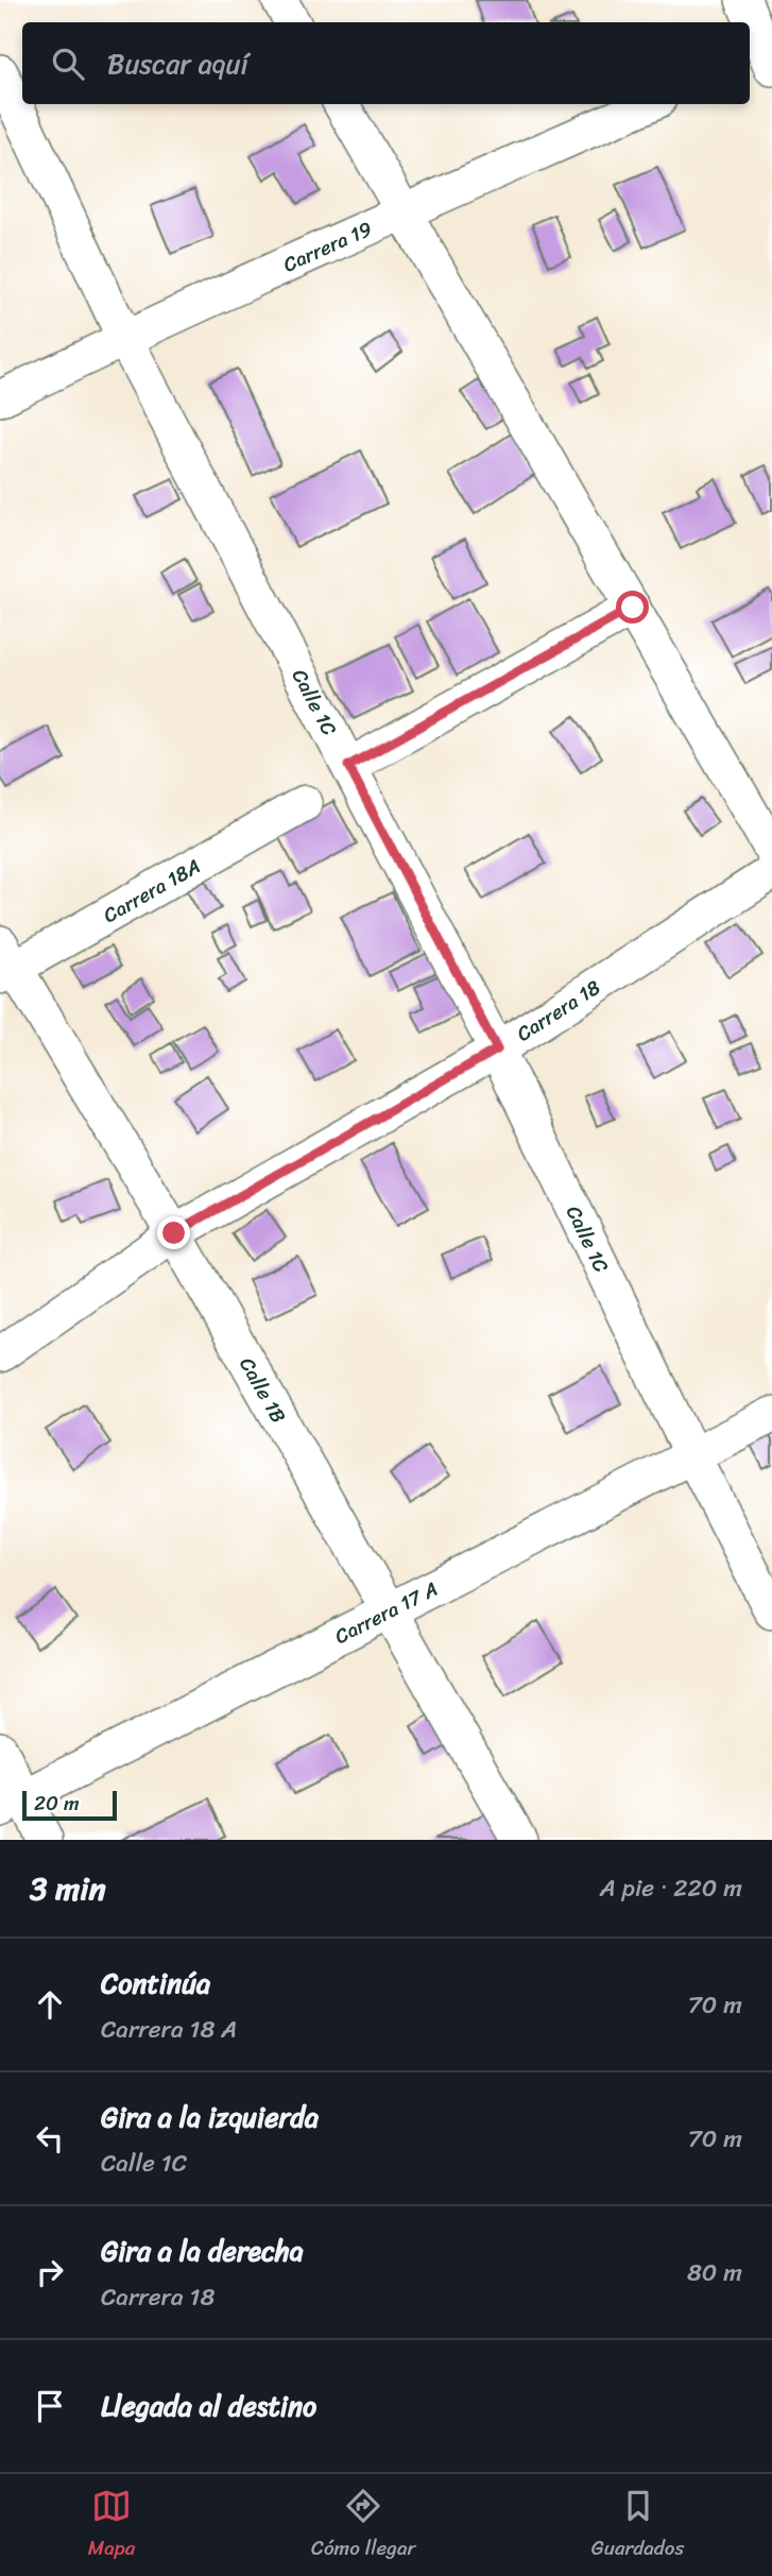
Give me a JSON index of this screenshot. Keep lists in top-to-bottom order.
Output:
{
  "streets": {
    "street": [
      "Carrera 19",
      "Calle 1C",
      "Carrera 18A",
      "Carrera 18",
      "Calle 1B",
      "Carrera 17 A"
    ]
  },
  "crossings": [
    ["Carrera 19", "Calle 1C"],
    ["Calle 1C", "Carrera 18"],
    ["Calle 1C", "Carrera 17 A"],
    ["Carrera 18A", "Calle 1B"],
    ["Carrera 18", "Calle 1B"],
    ["Calle 1B", "Carrera 17 A"]
  ],
  "scale_bar": "20 m",
  "page": {
    "search": "Buscar aquí",
    "scale": "20 m",
    "heading": ["3 min", "A pie · 220 m"],
    "list": [
      ["Continúa", "Carrera 18 A", "70 m"],
      ["Gira a la izquierda", "Calle 1C", "70 m"],
      ["Gira a la derecha", "Carrera 18", "80 m"],
      "Llegada al destino"
    ],
    "nav": ["Mapa", "Cómo llegar", "Guardados"]
  }
}
